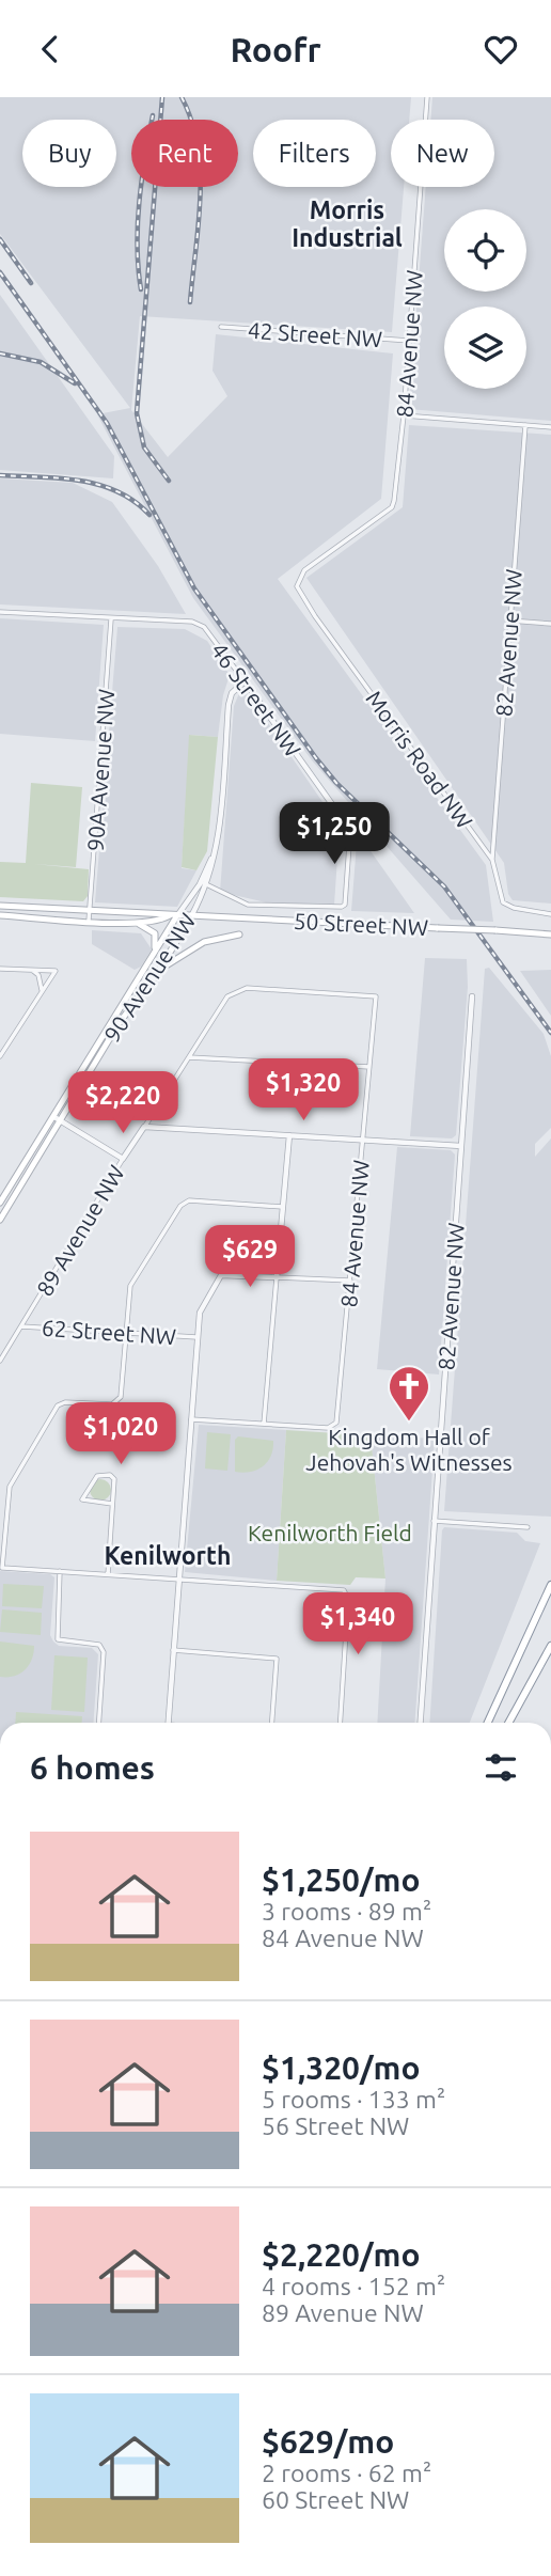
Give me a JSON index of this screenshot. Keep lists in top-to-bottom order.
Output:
{
  "streets": {
    "main road": ["50 Street NW", "90 Avenue NW"],
    "street": [
      "42 Street NW",
      "84 Avenue NW",
      "82 Avenue NW",
      "46 Street NW",
      "Morris Road NW",
      "90A Avenue NW",
      "89 Avenue NW",
      "62 Street NW"
    ]
  },
  "crossings": [
    ["42 Street NW", "84 Avenue NW"],
    ["84 Avenue NW", "Morris Road NW"],
    ["84 Avenue NW", "89 Avenue NW"],
    ["82 Avenue NW", "Morris Road NW"],
    ["46 Street NW", "90A Avenue NW"],
    ["46 Street NW", "90 Avenue NW"],
    ["90A Avenue NW", "50 Street NW"],
    ["50 Street NW", "90 Avenue NW"],
    ["89 Avenue NW", "62 Street NW"]
  ],
  "districts": ["Morris Industrial", "Kenilworth"],
  "parks": ["Kenilworth Field"],
  "places": {
    "church": ["Kingdom Hall of Jehovah's Witnesses"]
  },
  "page": {
    "header": "Roofr",
    "chip": [
      "Buy",
      "Rent",
      "Filters",
      "New"
    ],
    "price": [
      "$1,250",
      "$1,320",
      "$2,220",
      "$629",
      "$1,020",
      "$1,340"
    ],
    "heading": "6 homes",
    "list": [
      {
        "name": "$1,250/mo",
        "note": "3 rooms · 89 m² · 84 Avenue NW"
      },
      {
        "name": "$1,320/mo",
        "note": "5 rooms · 133 m² · 56 Street NW"
      },
      {
        "name": "$2,220/mo",
        "note": "4 rooms · 152 m² · 89 Avenue NW"
      },
      {
        "name": "$629/mo",
        "note": "2 rooms · 62 m² · 60 Street NW"
      }
    ]
  }
}
